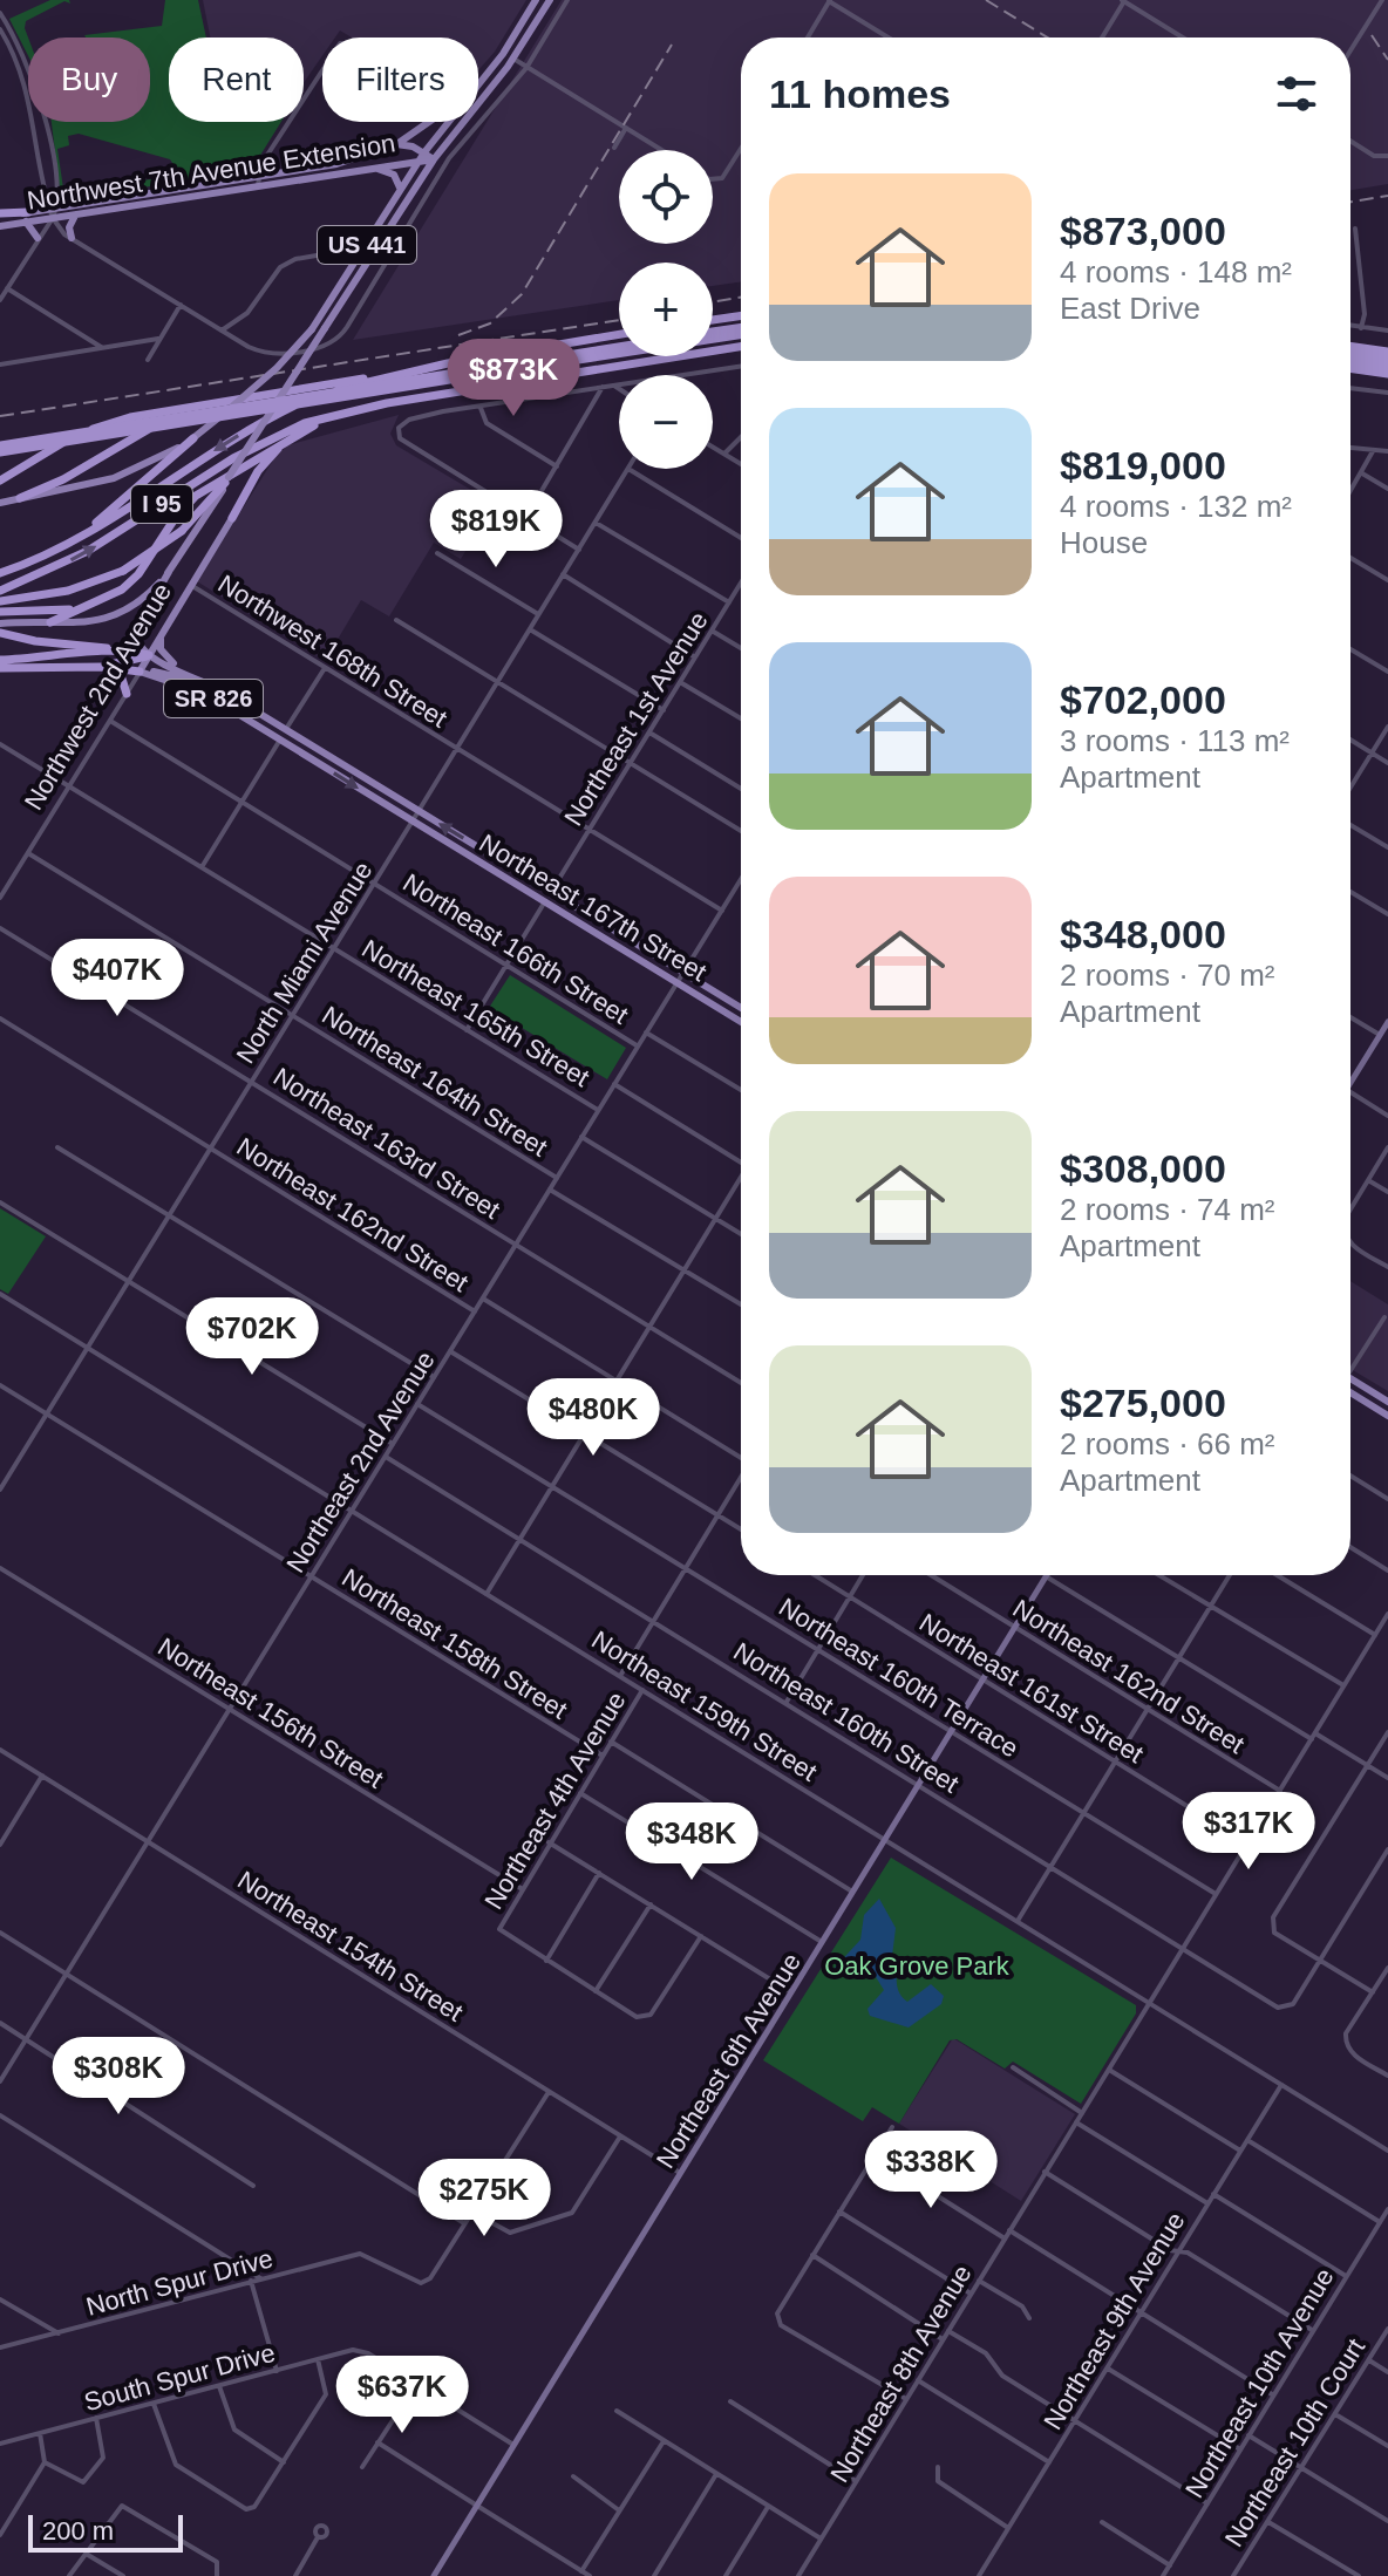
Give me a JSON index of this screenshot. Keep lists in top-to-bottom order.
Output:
{
  "streets": {
    "highway": ["I 95", "SR 826"],
    "main road": [
      "Northwest 7th Avenue Extension",
      "US 441",
      "Northwest 2nd Avenue",
      "Northeast 167th Street",
      "Northeast 6th Avenue"
    ],
    "street": [
      "Northwest 168th Street",
      "Northeast 1st Avenue",
      "Northeast 166th Street",
      "North Miami Avenue",
      "Northeast 165th Street",
      "Northeast 164th Street",
      "Northeast 163rd Street",
      "Northeast 162nd Street",
      "Northeast 2nd Avenue",
      "Northeast 158th Street",
      "Northeast 160th Terrace",
      "Northeast 161st Street",
      "Northeast 159th Street",
      "Northeast 156th Street",
      "Northeast 160th Street",
      "Northeast 4th Avenue",
      "Northeast 154th Street",
      "North Spur Drive",
      "Northeast 9th Avenue",
      "Northeast 8th Avenue",
      "South Spur Drive",
      "Northeast 10th Avenue",
      "Northeast 10th Court"
    ]
  },
  "crossings": [
    ["Northwest 7th Avenue Extension", "US 441"],
    ["Northwest 168th Street", "Northwest 2nd Avenue"],
    ["Northwest 168th Street", "Northeast 1st Avenue"],
    ["Northwest 168th Street", "North Miami Avenue"],
    ["Northwest 168th Street", "Northeast 2nd Avenue"],
    ["Northwest 2nd Avenue", "SR 826"],
    ["Northwest 2nd Avenue", "Northeast 166th Street"],
    ["Northwest 2nd Avenue", "Northeast 165th Street"],
    ["Northwest 2nd Avenue", "Northeast 164th Street"],
    ["SR 826", "Northeast 167th Street"],
    ["SR 826", "North Miami Avenue"],
    ["Northeast 1st Avenue", "Northeast 167th Street"],
    ["Northeast 167th Street", "North Miami Avenue"],
    ["Northeast 167th Street", "Northeast 2nd Avenue"],
    ["Northeast 166th Street", "North Miami Avenue"],
    ["Northeast 166th Street", "Northeast 2nd Avenue"],
    ["North Miami Avenue", "Northeast 165th Street"],
    ["North Miami Avenue", "Northeast 164th Street"],
    ["North Miami Avenue", "Northeast 163rd Street"],
    ["North Miami Avenue", "Northeast 162nd Street"],
    ["North Miami Avenue", "Northeast 158th Street"],
    ["North Miami Avenue", "Northeast 159th Street"],
    ["Northeast 165th Street", "Northeast 2nd Avenue"],
    ["Northeast 164th Street", "Northeast 2nd Avenue"],
    ["Northeast 163rd Street", "Northeast 2nd Avenue"],
    ["Northeast 162nd Street", "Northeast 2nd Avenue"],
    ["Northeast 162nd Street", "Northeast 6th Avenue"],
    ["Northeast 162nd Street", "Northeast 8th Avenue"],
    ["Northeast 2nd Avenue", "Northeast 158th Street"],
    ["Northeast 2nd Avenue", "Northeast 160th Terrace"],
    ["Northeast 2nd Avenue", "Northeast 159th Street"],
    ["Northeast 2nd Avenue", "Northeast 156th Street"],
    ["Northeast 2nd Avenue", "Northeast 160th Street"],
    ["Northeast 2nd Avenue", "Northeast 154th Street"],
    ["Northeast 158th Street", "Northeast 4th Avenue"],
    ["Northeast 160th Terrace", "Northeast 4th Avenue"],
    ["Northeast 160th Terrace", "Northeast 6th Avenue"],
    ["Northeast 160th Terrace", "Northeast 8th Avenue"],
    ["Northeast 161st Street", "Northeast 6th Avenue"],
    ["Northeast 161st Street", "Northeast 8th Avenue"],
    ["Northeast 159th Street", "Northeast 4th Avenue"],
    ["Northeast 159th Street", "Northeast 6th Avenue"],
    ["Northeast 159th Street", "Northeast 9th Avenue"],
    ["Northeast 159th Street", "Northeast 8th Avenue"],
    ["Northeast 156th Street", "Northeast 4th Avenue"],
    ["Northeast 160th Street", "Northeast 4th Avenue"],
    ["Northeast 160th Street", "Northeast 6th Avenue"],
    ["Northeast 160th Street", "Northeast 8th Avenue"],
    ["Northeast 154th Street", "Northeast 6th Avenue"]
  ],
  "parks": ["Oak Grove Park"],
  "scale_bar": "200 m",
  "page": {
    "chip": ["Buy", "Rent", "Filters"],
    "heading": "11 homes",
    "map_buttons": ["+", "−"],
    "list": [
      {
        "name": "$873,000",
        "note": "4 rooms · 148 m² · East Drive"
      },
      {
        "name": "$819,000",
        "note": "4 rooms · 132 m² · House"
      },
      {
        "name": "$702,000",
        "note": "3 rooms · 113 m² · Apartment"
      },
      {
        "name": "$348,000",
        "note": "2 rooms · 70 m² · Apartment"
      },
      {
        "name": "$308,000",
        "note": "2 rooms · 74 m² · Apartment"
      },
      {
        "name": "$275,000",
        "note": "2 rooms · 66 m² · Apartment"
      }
    ],
    "price": [
      "$873K",
      "$819K",
      "$407K",
      "$702K",
      "$480K",
      "$317K",
      "$348K",
      "$308K",
      "$338K",
      "$275K",
      "$637K"
    ],
    "scale": "200 m"
  }
}
